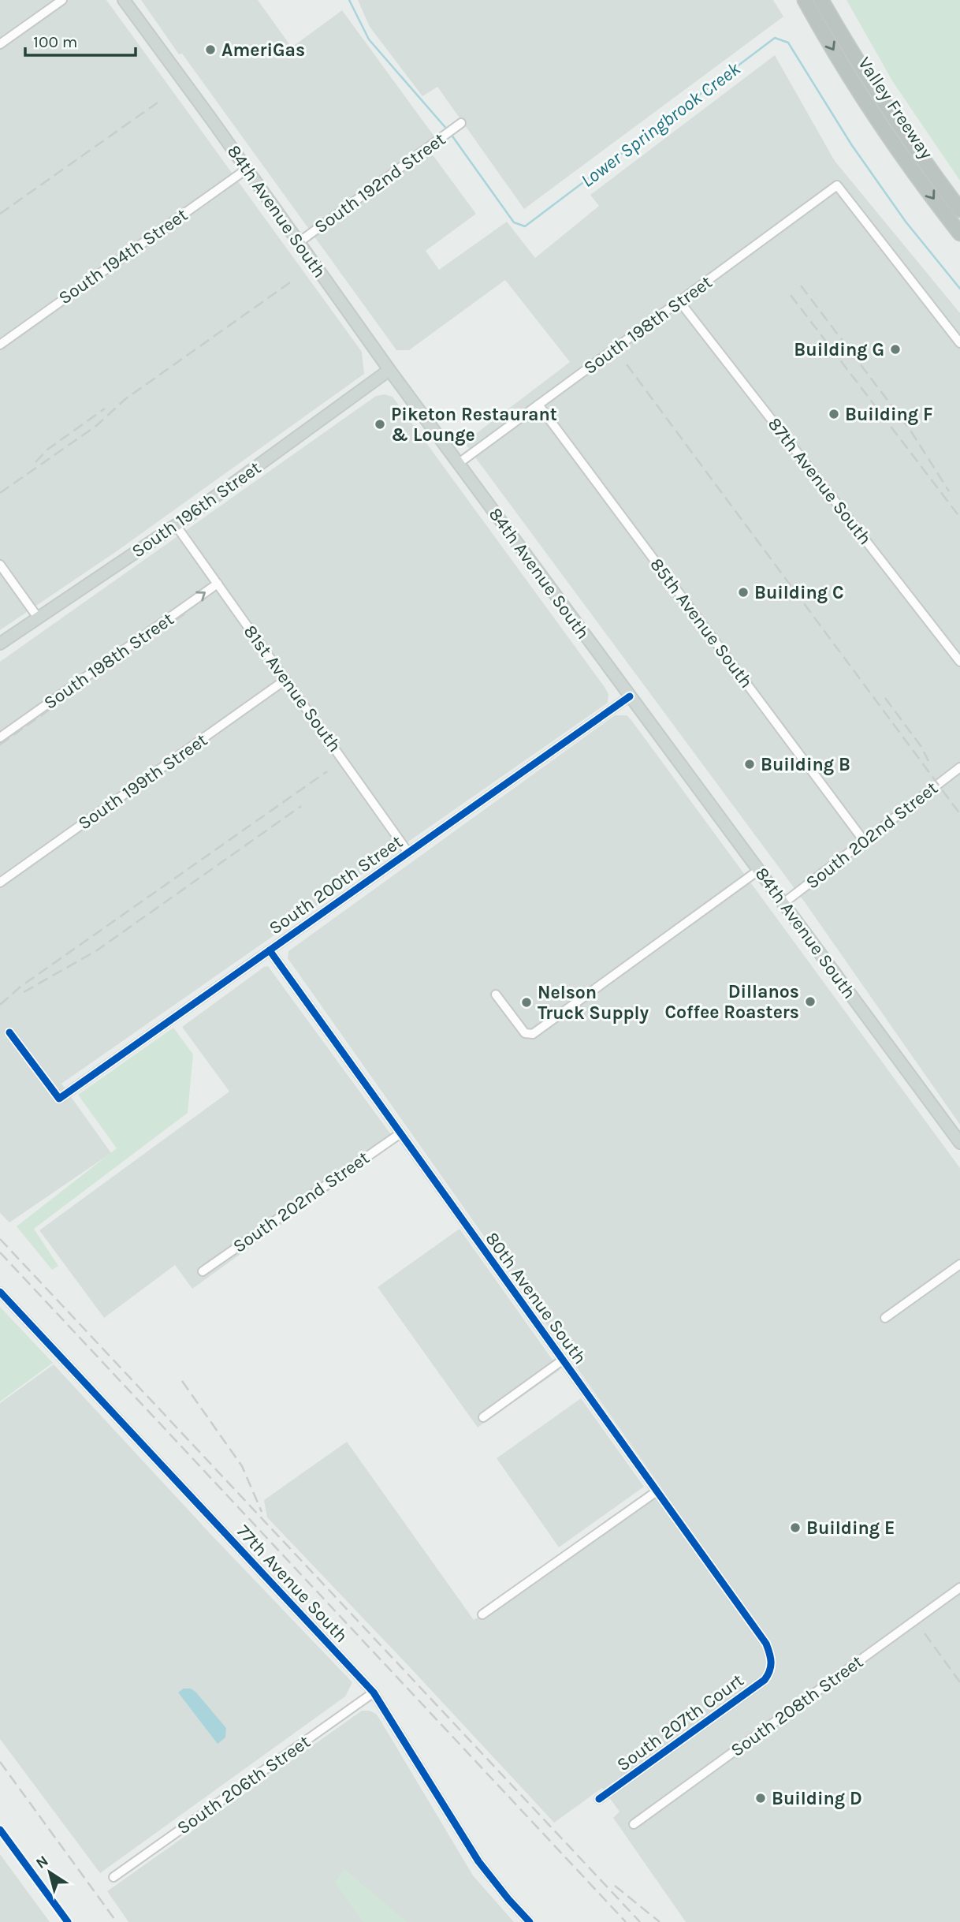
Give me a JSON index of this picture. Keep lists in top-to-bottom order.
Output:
{
  "streets": {
    "highway": ["Valley Freeway"],
    "main road": ["84th Avenue South", "South 196th Street"],
    "street": [
      "South 192nd Street",
      "South 194th Street",
      "South 198th Street",
      "87th Avenue South",
      "85th Avenue South",
      "81st Avenue South",
      "South 199th Street",
      "South 202nd Street",
      "South 200th Street",
      "80th Avenue South",
      "77th Avenue South",
      "South 208th Street",
      "South 207th Court",
      "South 206th Street"
    ]
  },
  "crossings": [
    ["South 192nd Street", "84th Avenue South"],
    ["84th Avenue South", "South 194th Street"],
    ["84th Avenue South", "South 198th Street"],
    ["84th Avenue South", "South 196th Street"],
    ["84th Avenue South", "South 202nd Street"],
    ["84th Avenue South", "South 200th Street"],
    ["South 198th Street", "87th Avenue South"],
    ["South 198th Street", "85th Avenue South"],
    ["South 198th Street", "81st Avenue South"],
    ["South 196th Street", "81st Avenue South"],
    ["85th Avenue South", "South 202nd Street"],
    ["81st Avenue South", "South 199th Street"],
    ["81st Avenue South", "South 200th Street"],
    ["South 202nd Street", "80th Avenue South"],
    ["South 200th Street", "80th Avenue South"],
    ["80th Avenue South", "South 207th Court"],
    ["77th Avenue South", "South 206th Street"]
  ],
  "water": ["Lower Springbrook Creek"],
  "places": [
    "AmeriGas",
    "Building G",
    "Building F",
    "Piketon Restaurant & Lounge",
    "Building C",
    "Building B",
    "Dillanos Coffee Roasters",
    "Nelson Truck Supply",
    "Building E",
    "Building D"
  ],
  "scale_bar": "100 m",
  "north": "top left"
}
